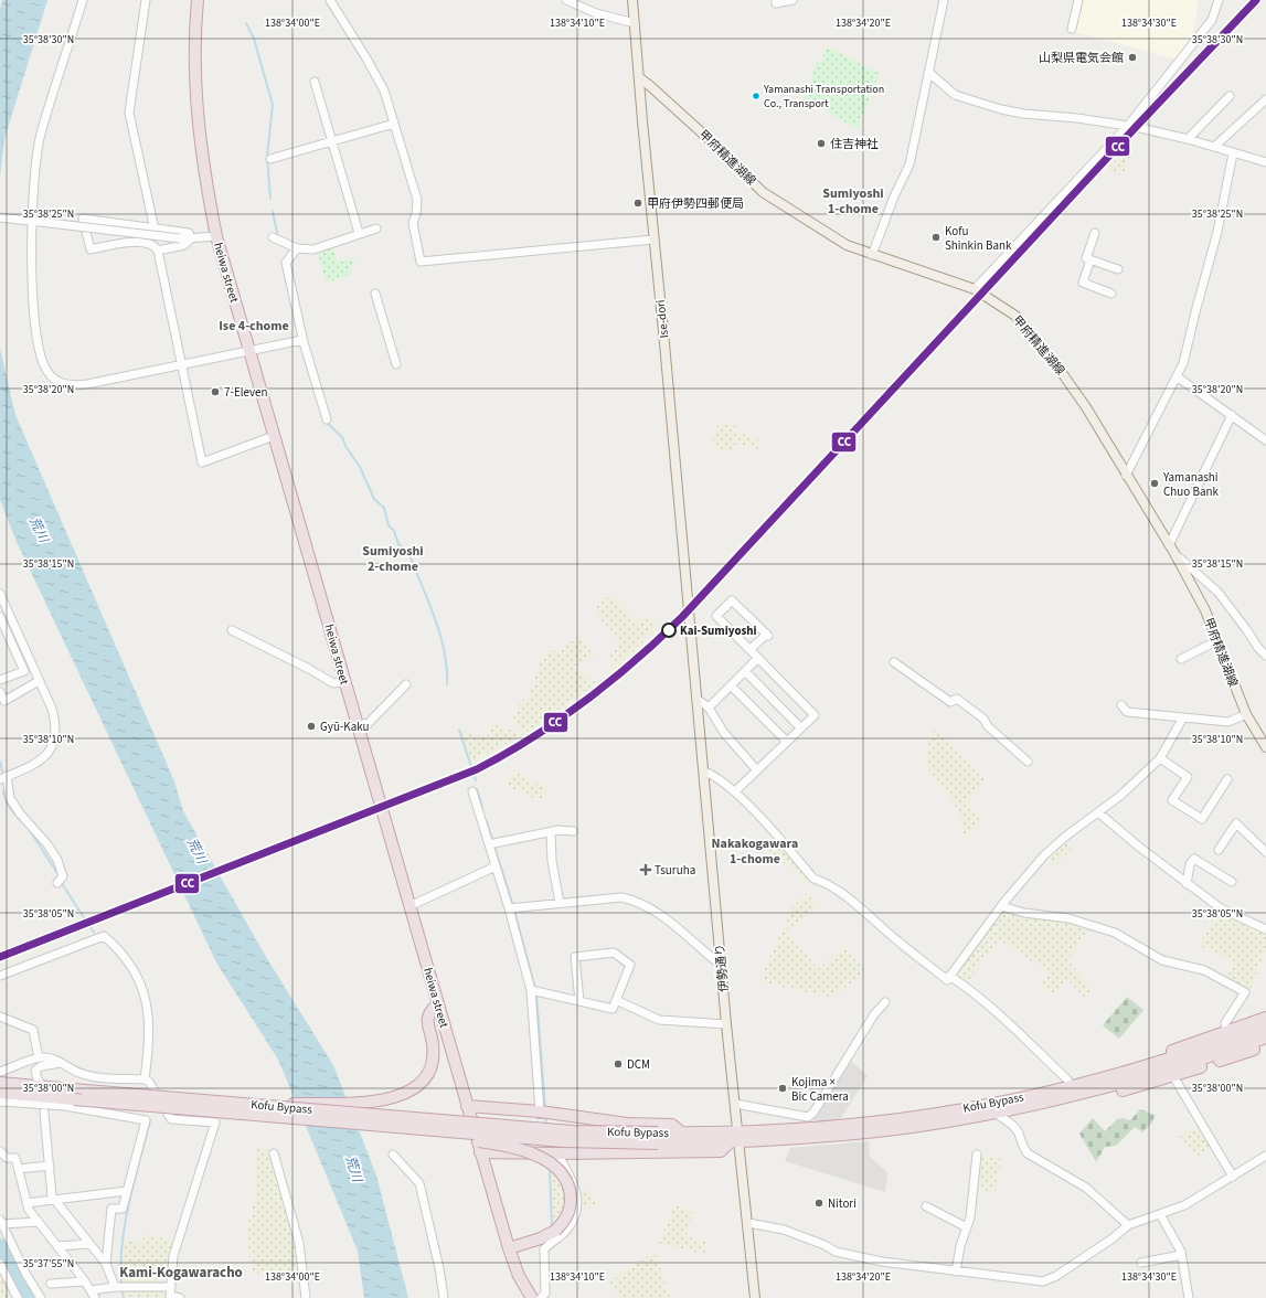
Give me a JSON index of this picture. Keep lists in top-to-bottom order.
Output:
{
  "streets": {
    "highway": ["heiwa street", "Kofu Bypass"],
    "main road": ["甲府精進湖線", "Ise-dori", "伊勢通り"]
  },
  "crossings": [
    ["甲府精進湖線", "Ise-dori"],
    ["Ise-dori", "伊勢通り"],
    ["伊勢通り", "Kofu Bypass"]
  ],
  "districts": [
    "Sumiyoshi 1-chome",
    "Ise 4-chome",
    "Sumiyoshi 2-chome",
    "Nakakogawara 1-chome",
    "Kami-Kogawaracho"
  ],
  "water": ["荒川"],
  "places": {
    "other": [
      "山梨県電気会館",
      "Yamanashi Transportation Co., Transport",
      "住吉神社",
      "甲府伊勢四郵便局",
      "Kofu Shinkin Bank",
      "7-Eleven",
      "Yamanashi Chuo Bank",
      "Kai-Sumiyoshi",
      "Gyū-Kaku",
      "DCM",
      "Kojima × Bic Camera",
      "Nitori"
    ],
    "health": ["Tsuruha"]
  },
  "lines": ["transit line CC"],
  "coordinates": [
    "138°34'00\"E",
    "138°34'10\"E",
    "138°34'20\"E",
    "138°34'30\"E",
    "35°38'30\"N",
    "35°38'25\"N",
    "35°38'20\"N",
    "35°38'15\"N",
    "35°38'10\"N",
    "35°38'05\"N",
    "35°38'00\"N",
    "35°37'55\"N"
  ]
}
